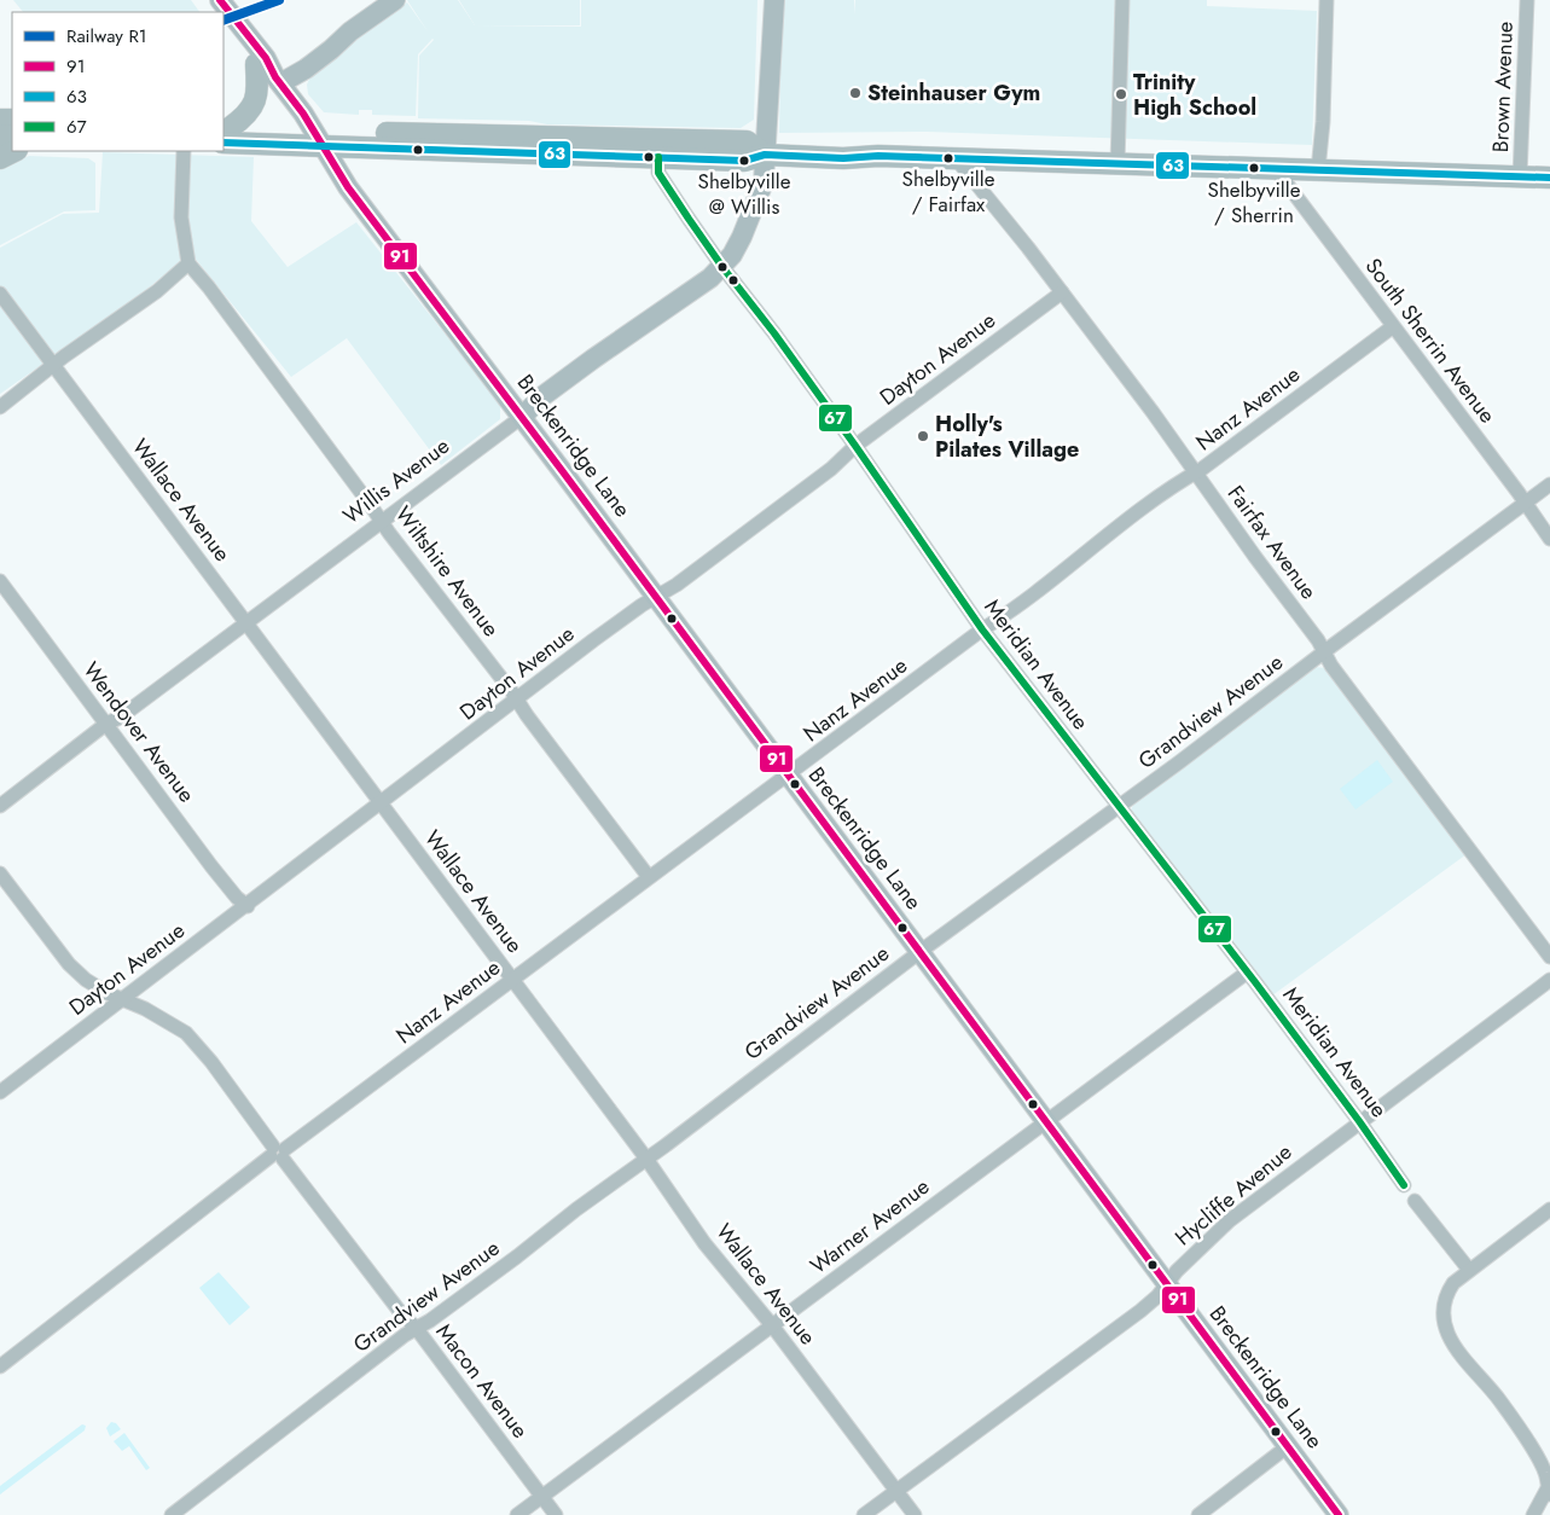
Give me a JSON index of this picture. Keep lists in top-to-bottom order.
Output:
{
  "streets": {
    "main road": ["Breckenridge Lane", "Willis Avenue"],
    "street": [
      "Brown Avenue",
      "South Sherrin Avenue",
      "Dayton Avenue",
      "Nanz Avenue",
      "Wallace Avenue",
      "Fairfax Avenue",
      "Wiltshire Avenue",
      "Meridian Avenue",
      "Grandview Avenue",
      "Wendover Avenue",
      "Hycliffe Avenue",
      "Warner Avenue",
      "Macon Avenue"
    ]
  },
  "crossings": [
    ["South Sherrin Avenue", "Nanz Avenue"],
    ["South Sherrin Avenue", "Grandview Avenue"],
    ["Dayton Avenue", "Breckenridge Lane"],
    ["Dayton Avenue", "Wallace Avenue"],
    ["Dayton Avenue", "Fairfax Avenue"],
    ["Dayton Avenue", "Wiltshire Avenue"],
    ["Dayton Avenue", "Meridian Avenue"],
    ["Dayton Avenue", "Wendover Avenue"],
    ["Dayton Avenue", "Macon Avenue"],
    ["Nanz Avenue", "Breckenridge Lane"],
    ["Nanz Avenue", "Wallace Avenue"],
    ["Nanz Avenue", "Fairfax Avenue"],
    ["Nanz Avenue", "Wiltshire Avenue"],
    ["Nanz Avenue", "Meridian Avenue"],
    ["Nanz Avenue", "Macon Avenue"],
    ["Breckenridge Lane", "Willis Avenue"],
    ["Breckenridge Lane", "Grandview Avenue"],
    ["Breckenridge Lane", "Hycliffe Avenue"],
    ["Breckenridge Lane", "Warner Avenue"],
    ["Willis Avenue", "Wallace Avenue"],
    ["Willis Avenue", "Wiltshire Avenue"],
    ["Willis Avenue", "Meridian Avenue"],
    ["Willis Avenue", "Wendover Avenue"],
    ["Wallace Avenue", "Grandview Avenue"],
    ["Wallace Avenue", "Hycliffe Avenue"],
    ["Wallace Avenue", "Warner Avenue"],
    ["Fairfax Avenue", "Grandview Avenue"],
    ["Meridian Avenue", "Grandview Avenue"],
    ["Meridian Avenue", "Hycliffe Avenue"],
    ["Meridian Avenue", "Warner Avenue"],
    ["Grandview Avenue", "Macon Avenue"],
    ["Warner Avenue", "Macon Avenue"]
  ],
  "places": [
    "Steinhauser Gym",
    "Trinity High School",
    "Shelbyville / Fairfax",
    "Shelbyville @ Willis",
    "Shelbyville / Sherrin",
    "Holly's Pilates Village"
  ],
  "lines": [
    "rail line R1",
    "transit line 91",
    "transit line 63",
    "transit line 67"
  ],
  "legend": [
    "Railway R1",
    "91",
    "63",
    "67"
  ]
}
